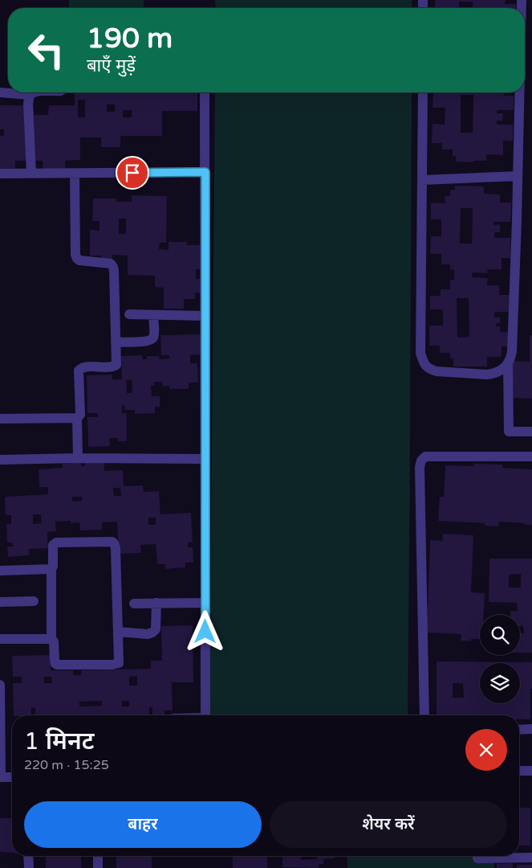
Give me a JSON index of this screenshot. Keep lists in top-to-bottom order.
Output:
{
  "page": {
    "turn": ["190 m", "बाएँ मुड़ें"],
    "heading": ["1 मिनट", "220 m · 15:25"],
    "buttons": ["बाहर", "शेयर करें"]
  }
}
